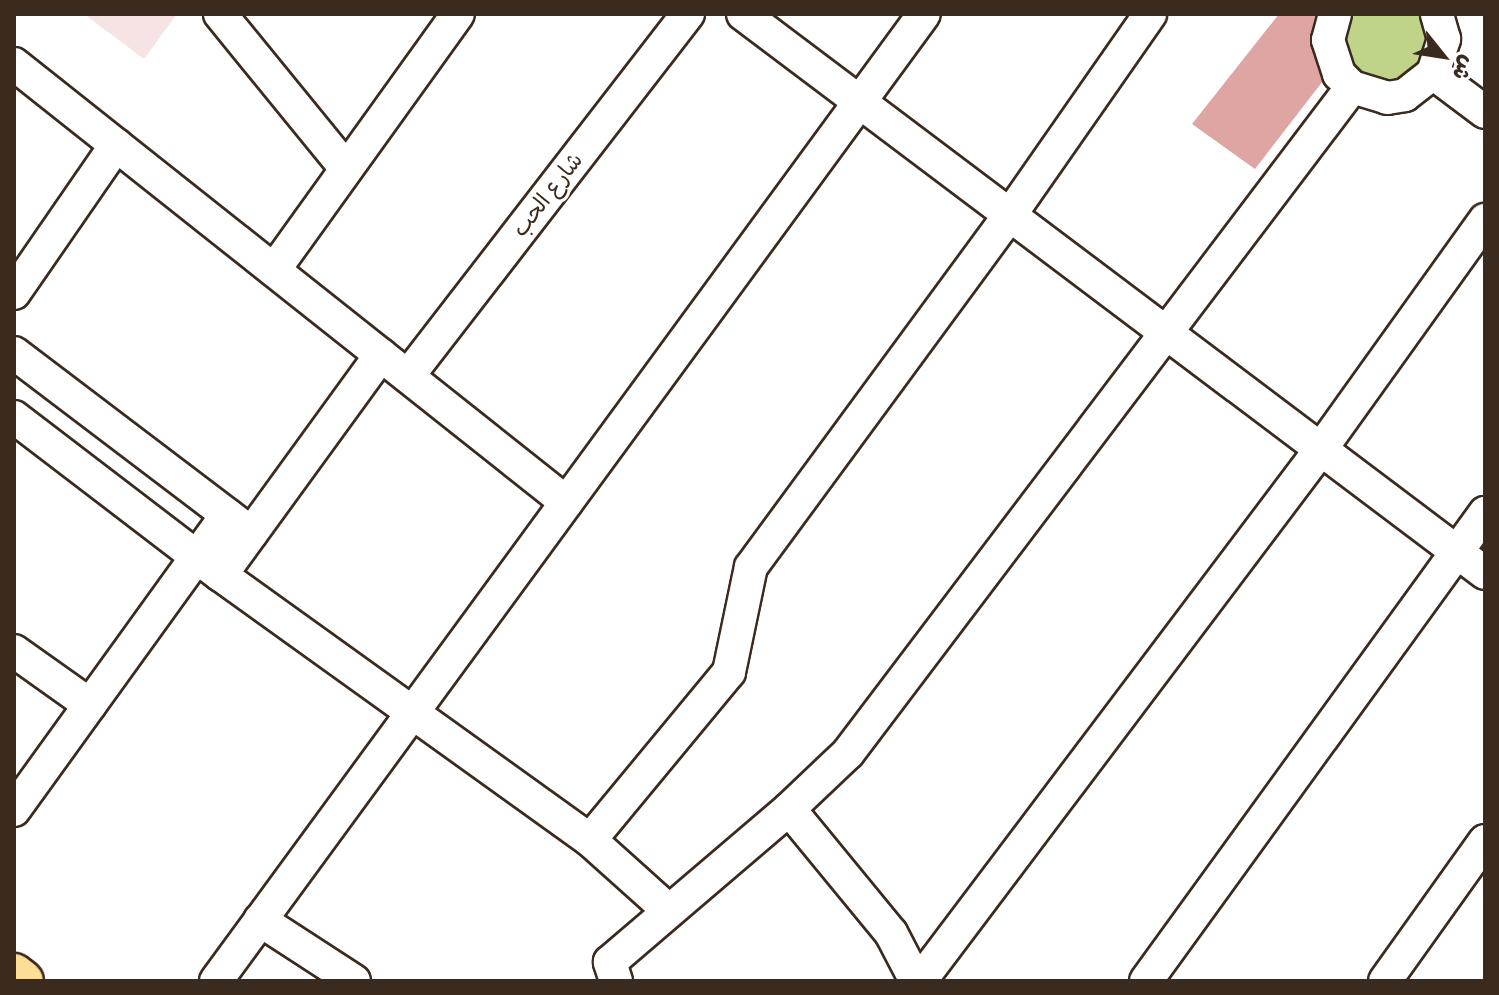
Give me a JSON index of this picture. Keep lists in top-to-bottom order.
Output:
{
  "streets": {
    "street": ["شارع الحب"]
  },
  "north": "bottom right"
}
